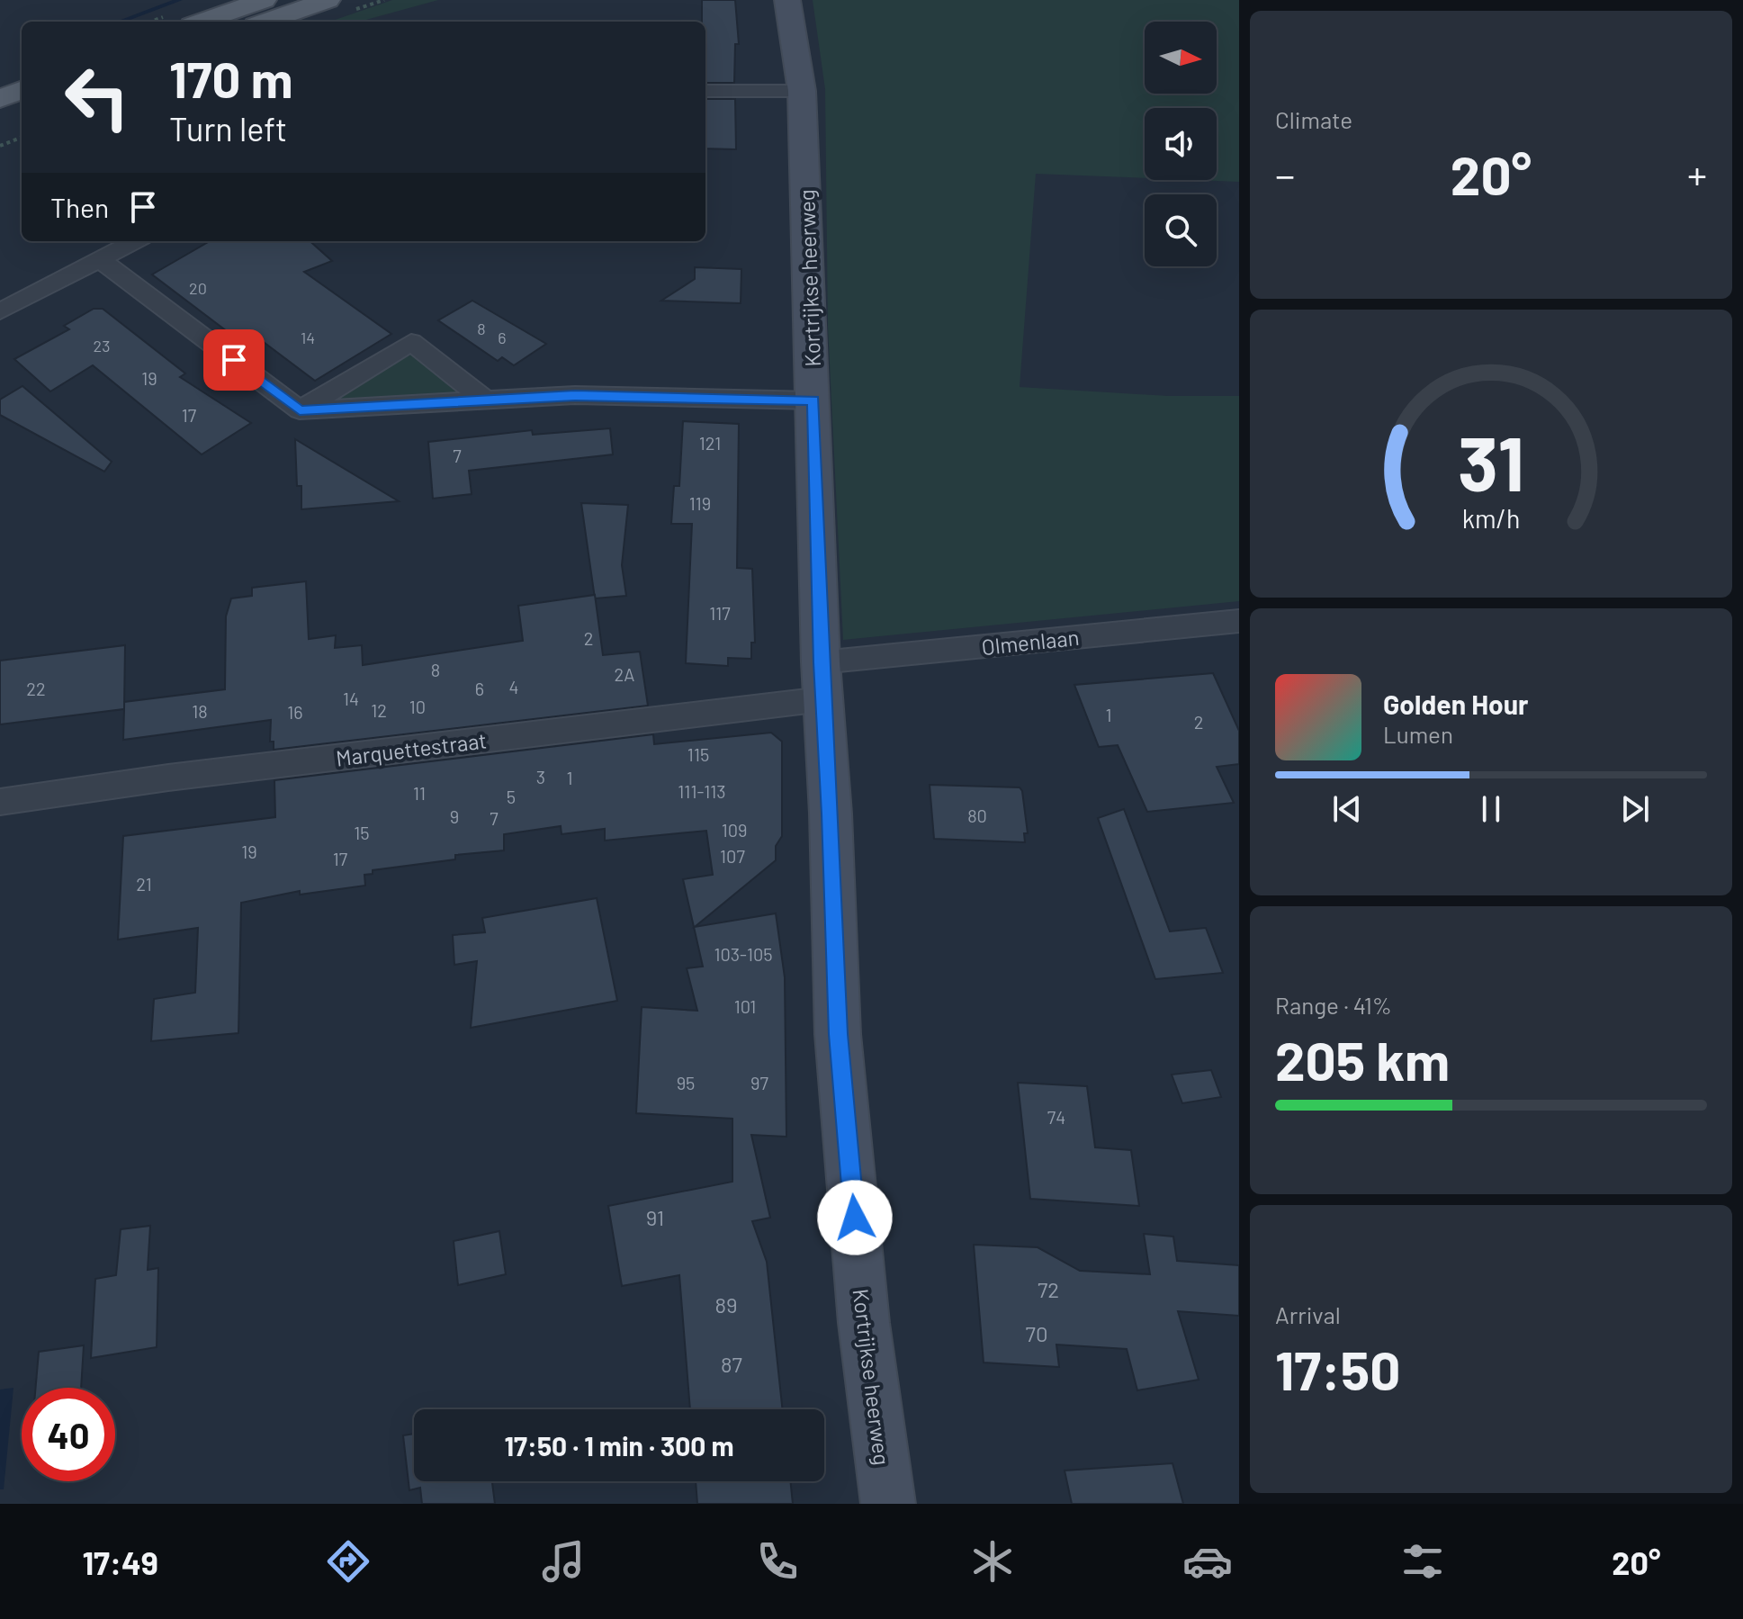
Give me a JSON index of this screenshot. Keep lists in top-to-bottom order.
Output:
{
  "streets": {
    "street": ["Kortrijkse heerweg", "Olmenlaan", "Marquettestraat"]
  },
  "crossings": [
    ["Kortrijkse heerweg", "Olmenlaan"],
    ["Kortrijkse heerweg", "Marquettestraat"],
    ["Olmenlaan", "Marquettestraat"]
  ],
  "house_numbers": [
    "20",
    "8",
    "14",
    "6",
    "23",
    "19",
    "17",
    "121",
    "7",
    "119",
    "117",
    "2",
    "8",
    "2A",
    "4",
    "22",
    "6",
    "14",
    "10",
    "12",
    "18",
    "16",
    "1",
    "2",
    "115",
    "3",
    "1",
    "111-113",
    "11",
    "5",
    "80",
    "9",
    "7",
    "109",
    "15",
    "19",
    "107",
    "17",
    "21",
    "103-105",
    "101",
    "95",
    "97",
    "74",
    "91",
    "72",
    "89",
    "70",
    "87"
  ],
  "north": "right",
  "page": {
    "tile": [
      "Climate",
      ["Range · 41%", "205 km"],
      ["Arrival", "17:50"]
    ],
    "turn": ["170 m", "Turn left"],
    "heat": ["−", "20°", "+"],
    "then": "Then",
    "song": ["Golden Hour", "Lumen"],
    "limit": "40",
    "trip": "17:50 · 1 min · 300 m",
    "tabs": ["17:49", "20°"],
    "gauge": ["31", "km/h"]
  }
}
